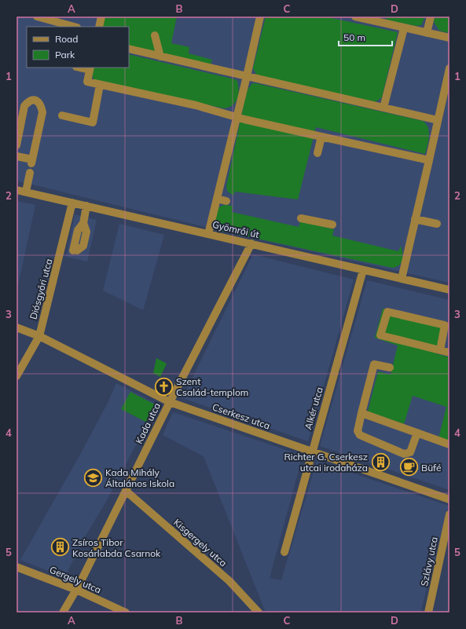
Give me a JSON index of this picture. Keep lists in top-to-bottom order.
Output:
{
  "streets": {
    "street": [
      "Gyömrői út",
      "Diósgyőri utca",
      "Alkér utca",
      "Cserkesz utca",
      "Kada utca",
      "Kisgergely utca",
      "Szlávy utca",
      "Gergely utca"
    ]
  },
  "crossings": [
    ["Gyömrői út", "Diósgyőri utca"],
    ["Gyömrői út", "Alkér utca"],
    ["Gyömrői út", "Kada utca"],
    ["Diósgyőri utca", "Cserkesz utca"],
    ["Alkér utca", "Cserkesz utca"],
    ["Cserkesz utca", "Kada utca"],
    ["Kada utca", "Kisgergely utca"],
    ["Kada utca", "Gergely utca"]
  ],
  "places": {
    "church": ["Szent Család-templom"],
    "building": ["Richter G. Cserkesz utcai irodaháza", "Zsíros Tibor Kosárlabda Csarnok"],
    "cafe": ["Büfé"],
    "school or university": ["Kada Mihály Általános Iskola"]
  },
  "legend": ["Road", "Park"],
  "scale_bar": "50 m",
  "grid": {
    "columns": [
      "A",
      "B",
      "C",
      "D"
    ],
    "rows": [
      "1",
      "2",
      "3",
      "4",
      "5"
    ]
  }
}
